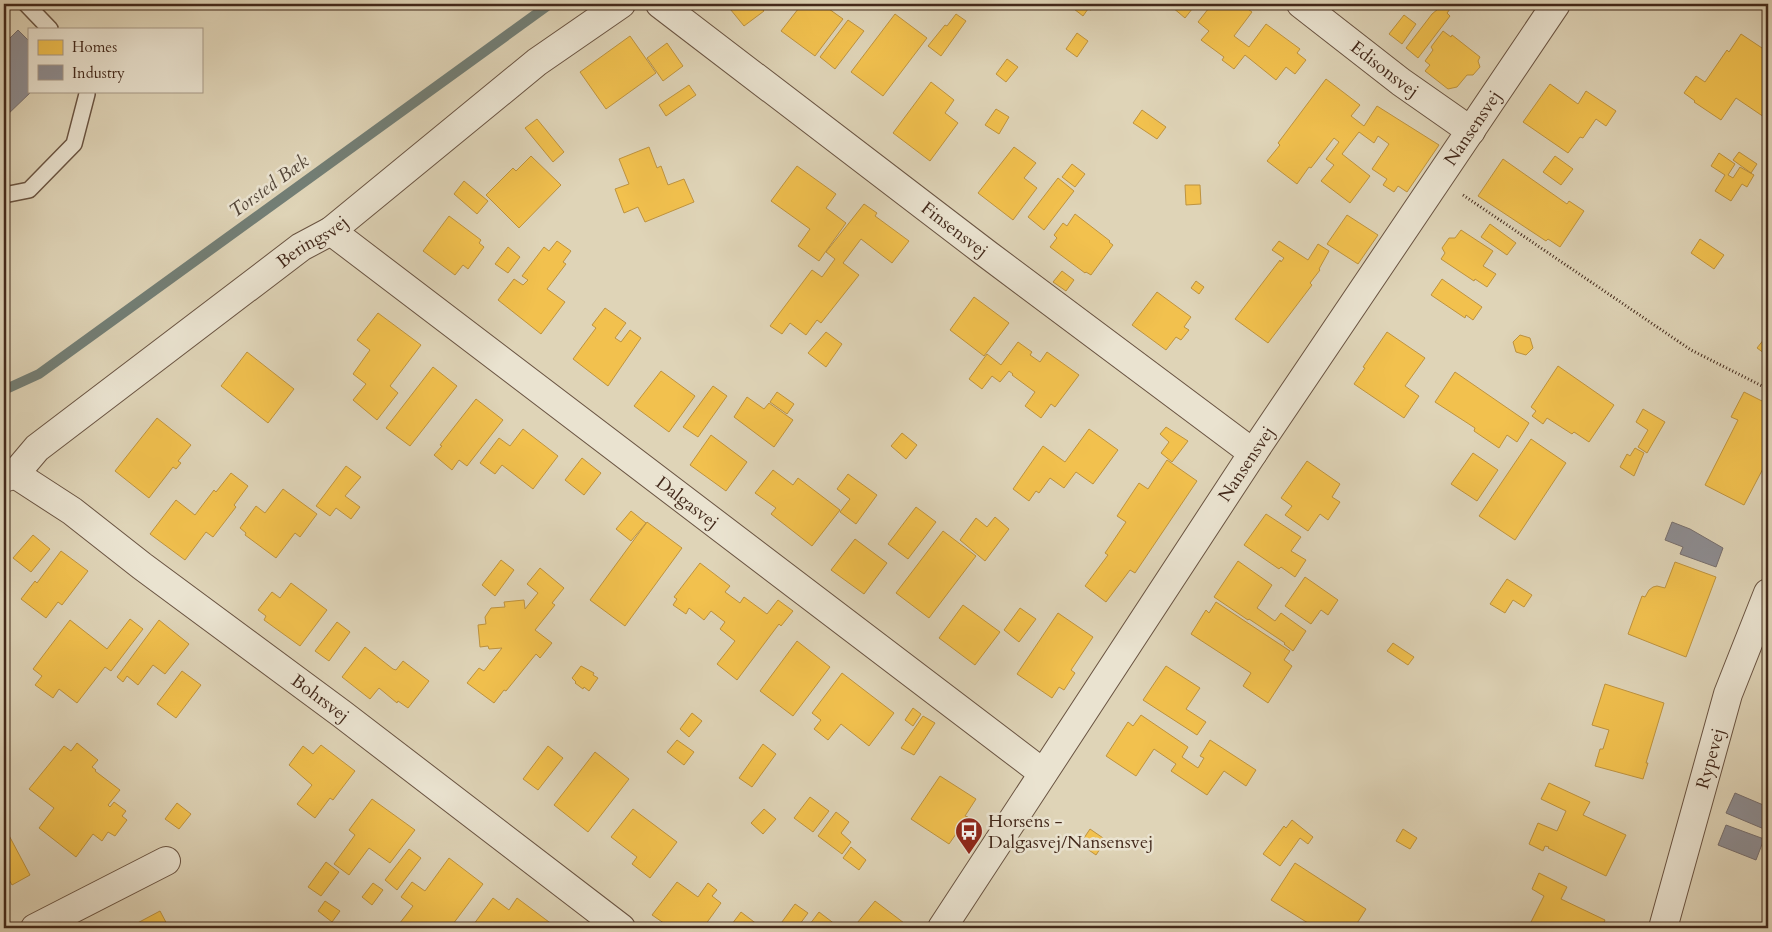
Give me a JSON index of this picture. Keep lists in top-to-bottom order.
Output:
{
  "streets": {
    "street": [
      "Edisonsvej",
      "Nansensvej",
      "Finsensvej",
      "Beringsvej",
      "Dalgasvej",
      "Bohrsvej",
      "Rypevej"
    ]
  },
  "crossings": [
    ["Edisonsvej", "Nansensvej"],
    ["Nansensvej", "Finsensvej"],
    ["Nansensvej", "Dalgasvej"],
    ["Beringsvej", "Dalgasvej"],
    ["Beringsvej", "Bohrsvej"]
  ],
  "water": ["Torsted Bæk"],
  "places": {
    "bus stop": ["Horsens - Dalgasvej/Nansensvej"]
  },
  "legend": ["Homes", "Industry"]
}
